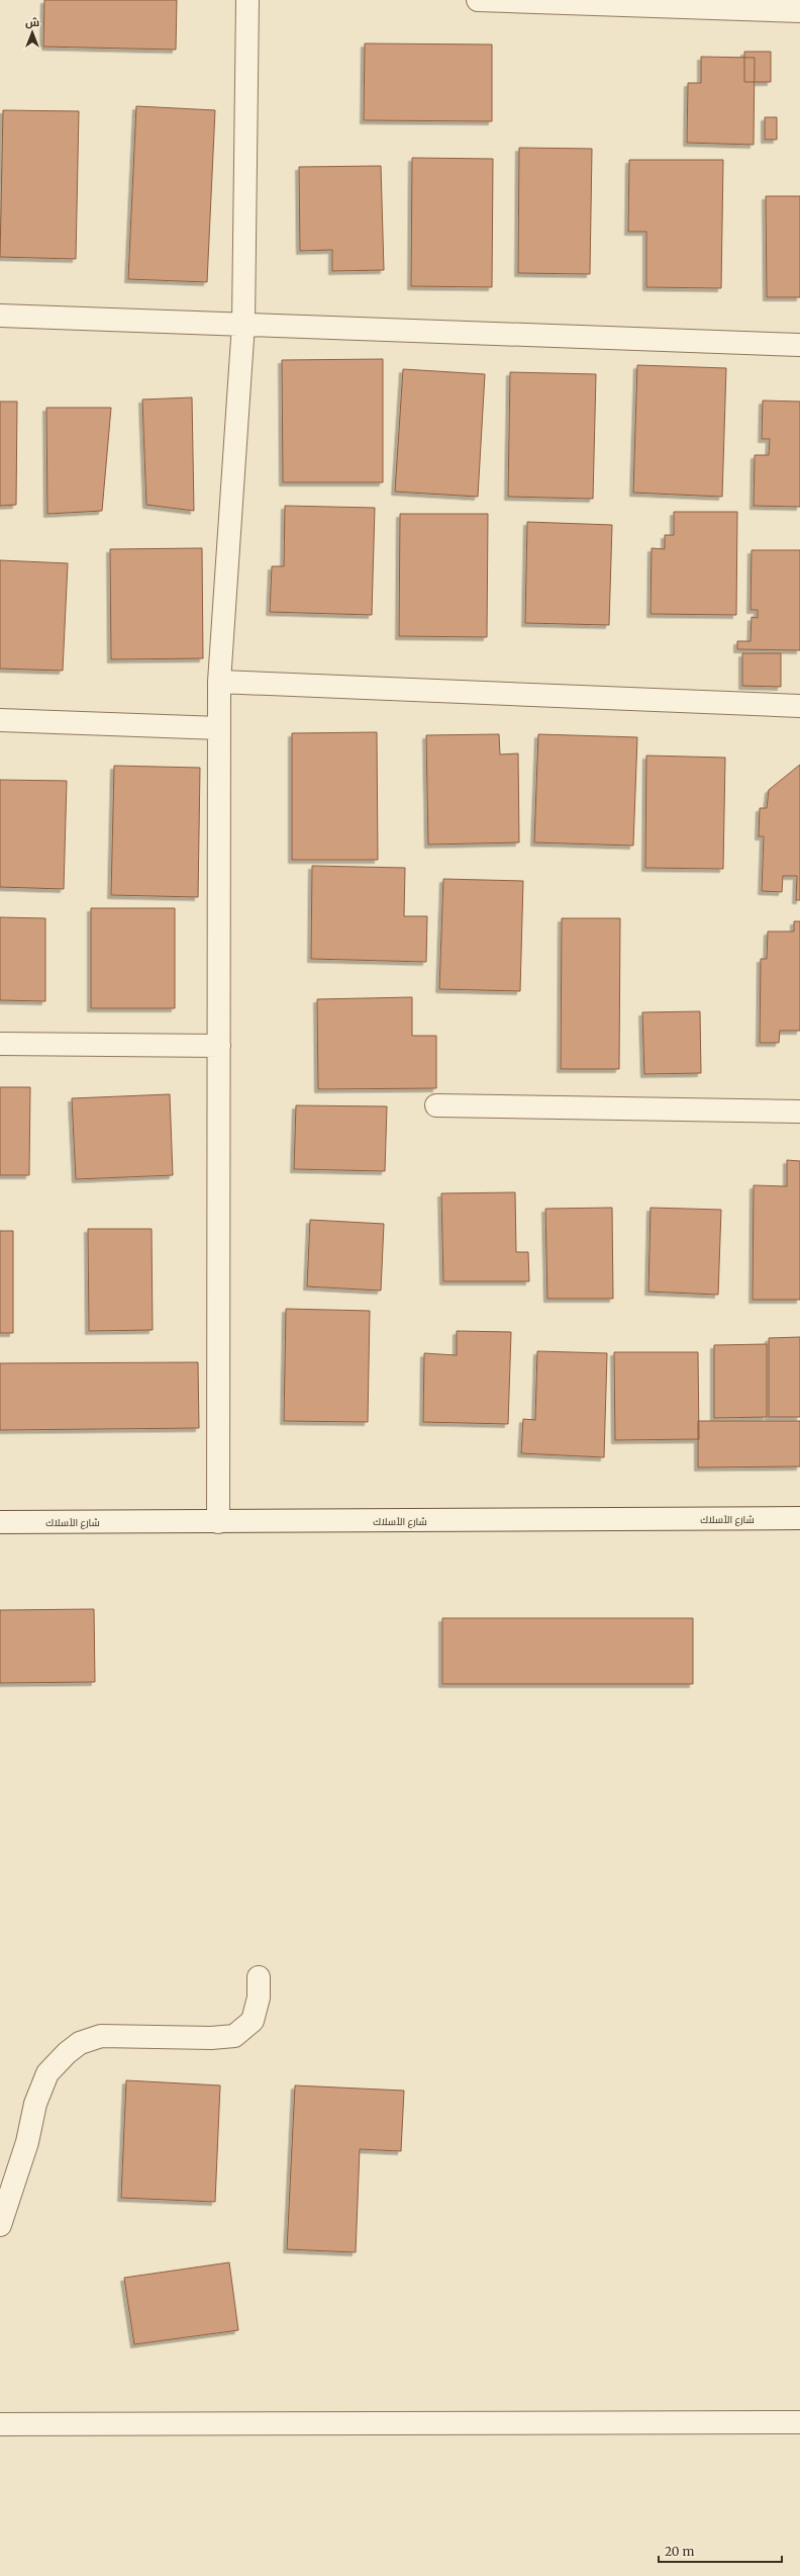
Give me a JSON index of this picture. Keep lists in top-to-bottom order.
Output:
{
  "streets": {
    "street": ["شارع الأسلاك"]
  },
  "scale_bar": "20 m",
  "north": "top"
}
